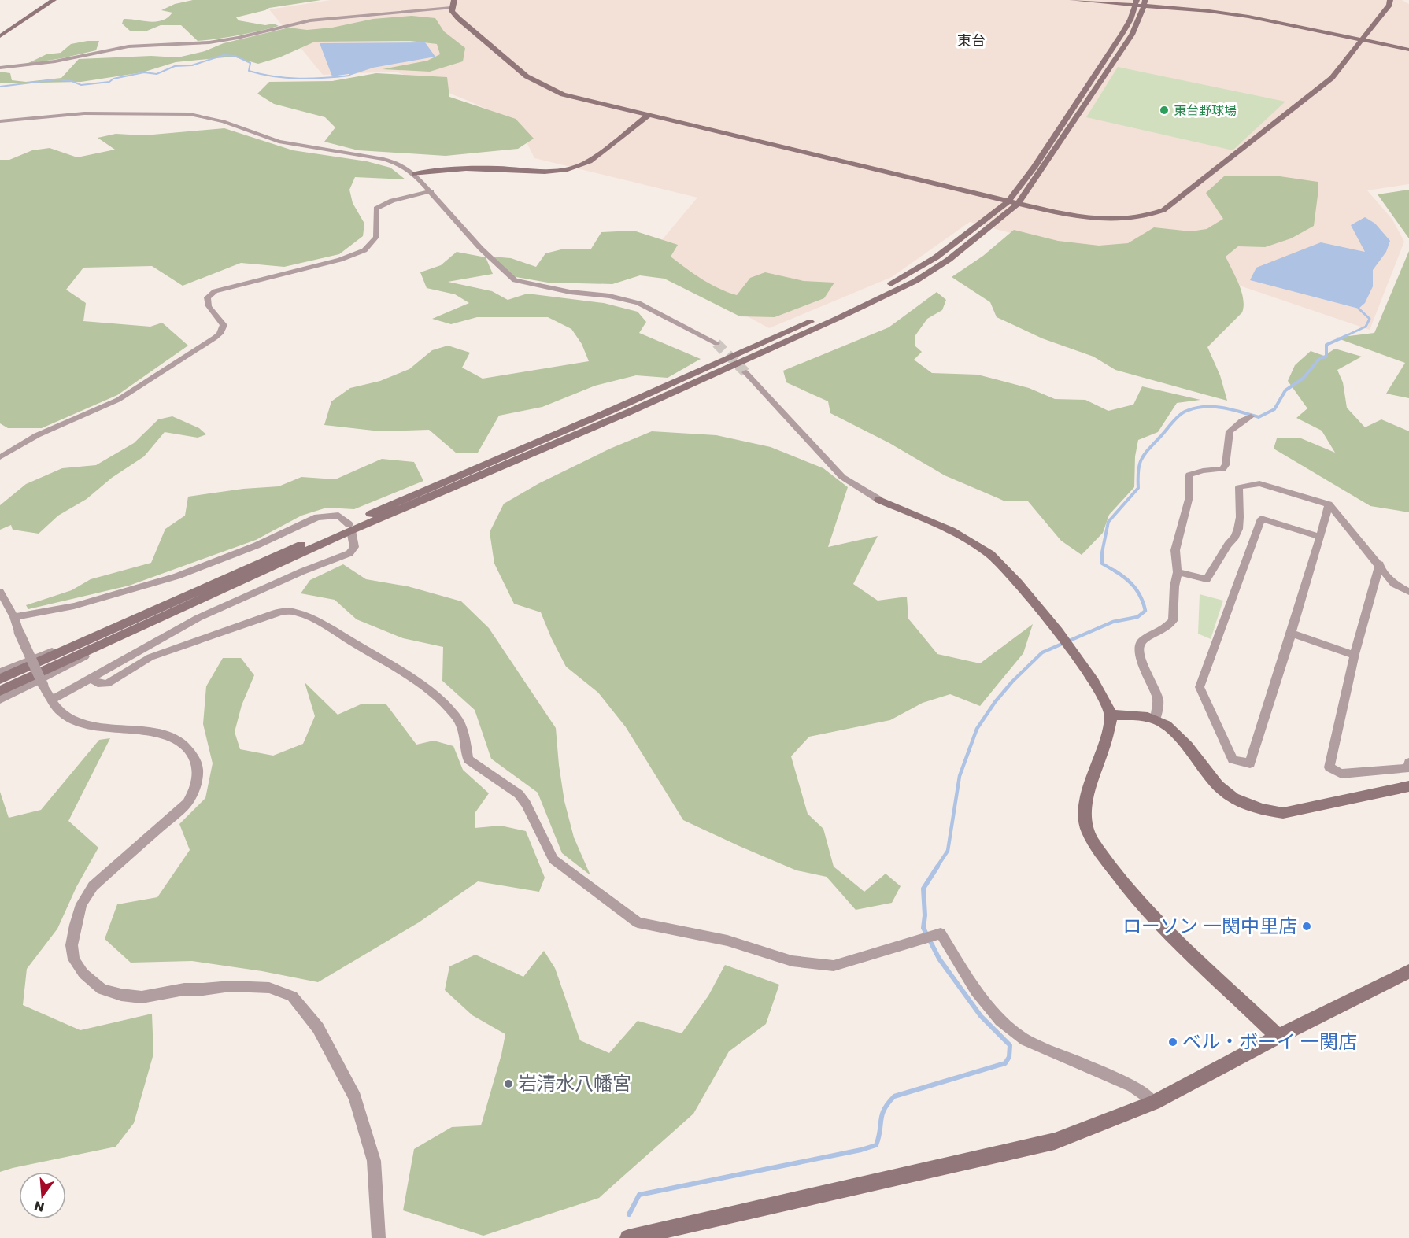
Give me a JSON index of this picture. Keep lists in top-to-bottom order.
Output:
{
  "districts": ["東台"],
  "places": [
    "東台野球場",
    "ローソン 一関中里店",
    "ベル・ボーイ 一関店",
    "岩清水八幡宮"
  ],
  "north": "bottom"
}
